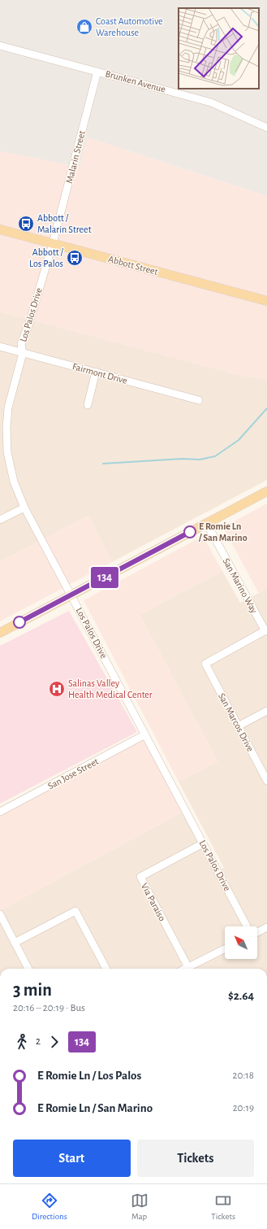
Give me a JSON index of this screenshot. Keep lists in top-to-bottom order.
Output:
{
  "streets": {
    "main road": ["Abbott Street"],
    "street": [
      "Brunken Avenue",
      "Malarin Street",
      "Los Palos Drive",
      "Fairmont Drive",
      "San Marino Way",
      "San Marcos Drive",
      "San Jose Street",
      "Via Paraiso"
    ]
  },
  "crossings": [
    ["Brunken Avenue", "Malarin Street"],
    ["Malarin Street", "Abbott Street"],
    ["Malarin Street", "Los Palos Drive"],
    ["Abbott Street", "Los Palos Drive"],
    ["Los Palos Drive", "Fairmont Drive"],
    ["Los Palos Drive", "San Jose Street"],
    ["Los Palos Drive", "Via Paraiso"],
    ["San Marino Way", "San Marcos Drive"]
  ],
  "places": {
    "shop": ["Coast Automotive Warehouse"],
    "bus stop": ["Abbott / Malarin Street", "Abbott / Los Palos"],
    "other": ["E Romie Ln / San Marino"],
    "hospital": ["Salinas Valley Health Medical Center"]
  },
  "lines": ["bus line 134"],
  "north": "top left",
  "page": {
    "on_map": "134",
    "heading": ["3 min", "20:16 – 20:19 · Bus", "$2.64"],
    "legs": ["2", "134"],
    "list": [
      {
        "name": "E Romie Ln / Los Palos",
        "value": "20:18"
      },
      {
        "name": "E Romie Ln / San Marino",
        "value": "20:19"
      }
    ],
    "buttons": ["Start", "Tickets"],
    "tabs": ["Directions", "Map", "Tickets"]
  }
}
